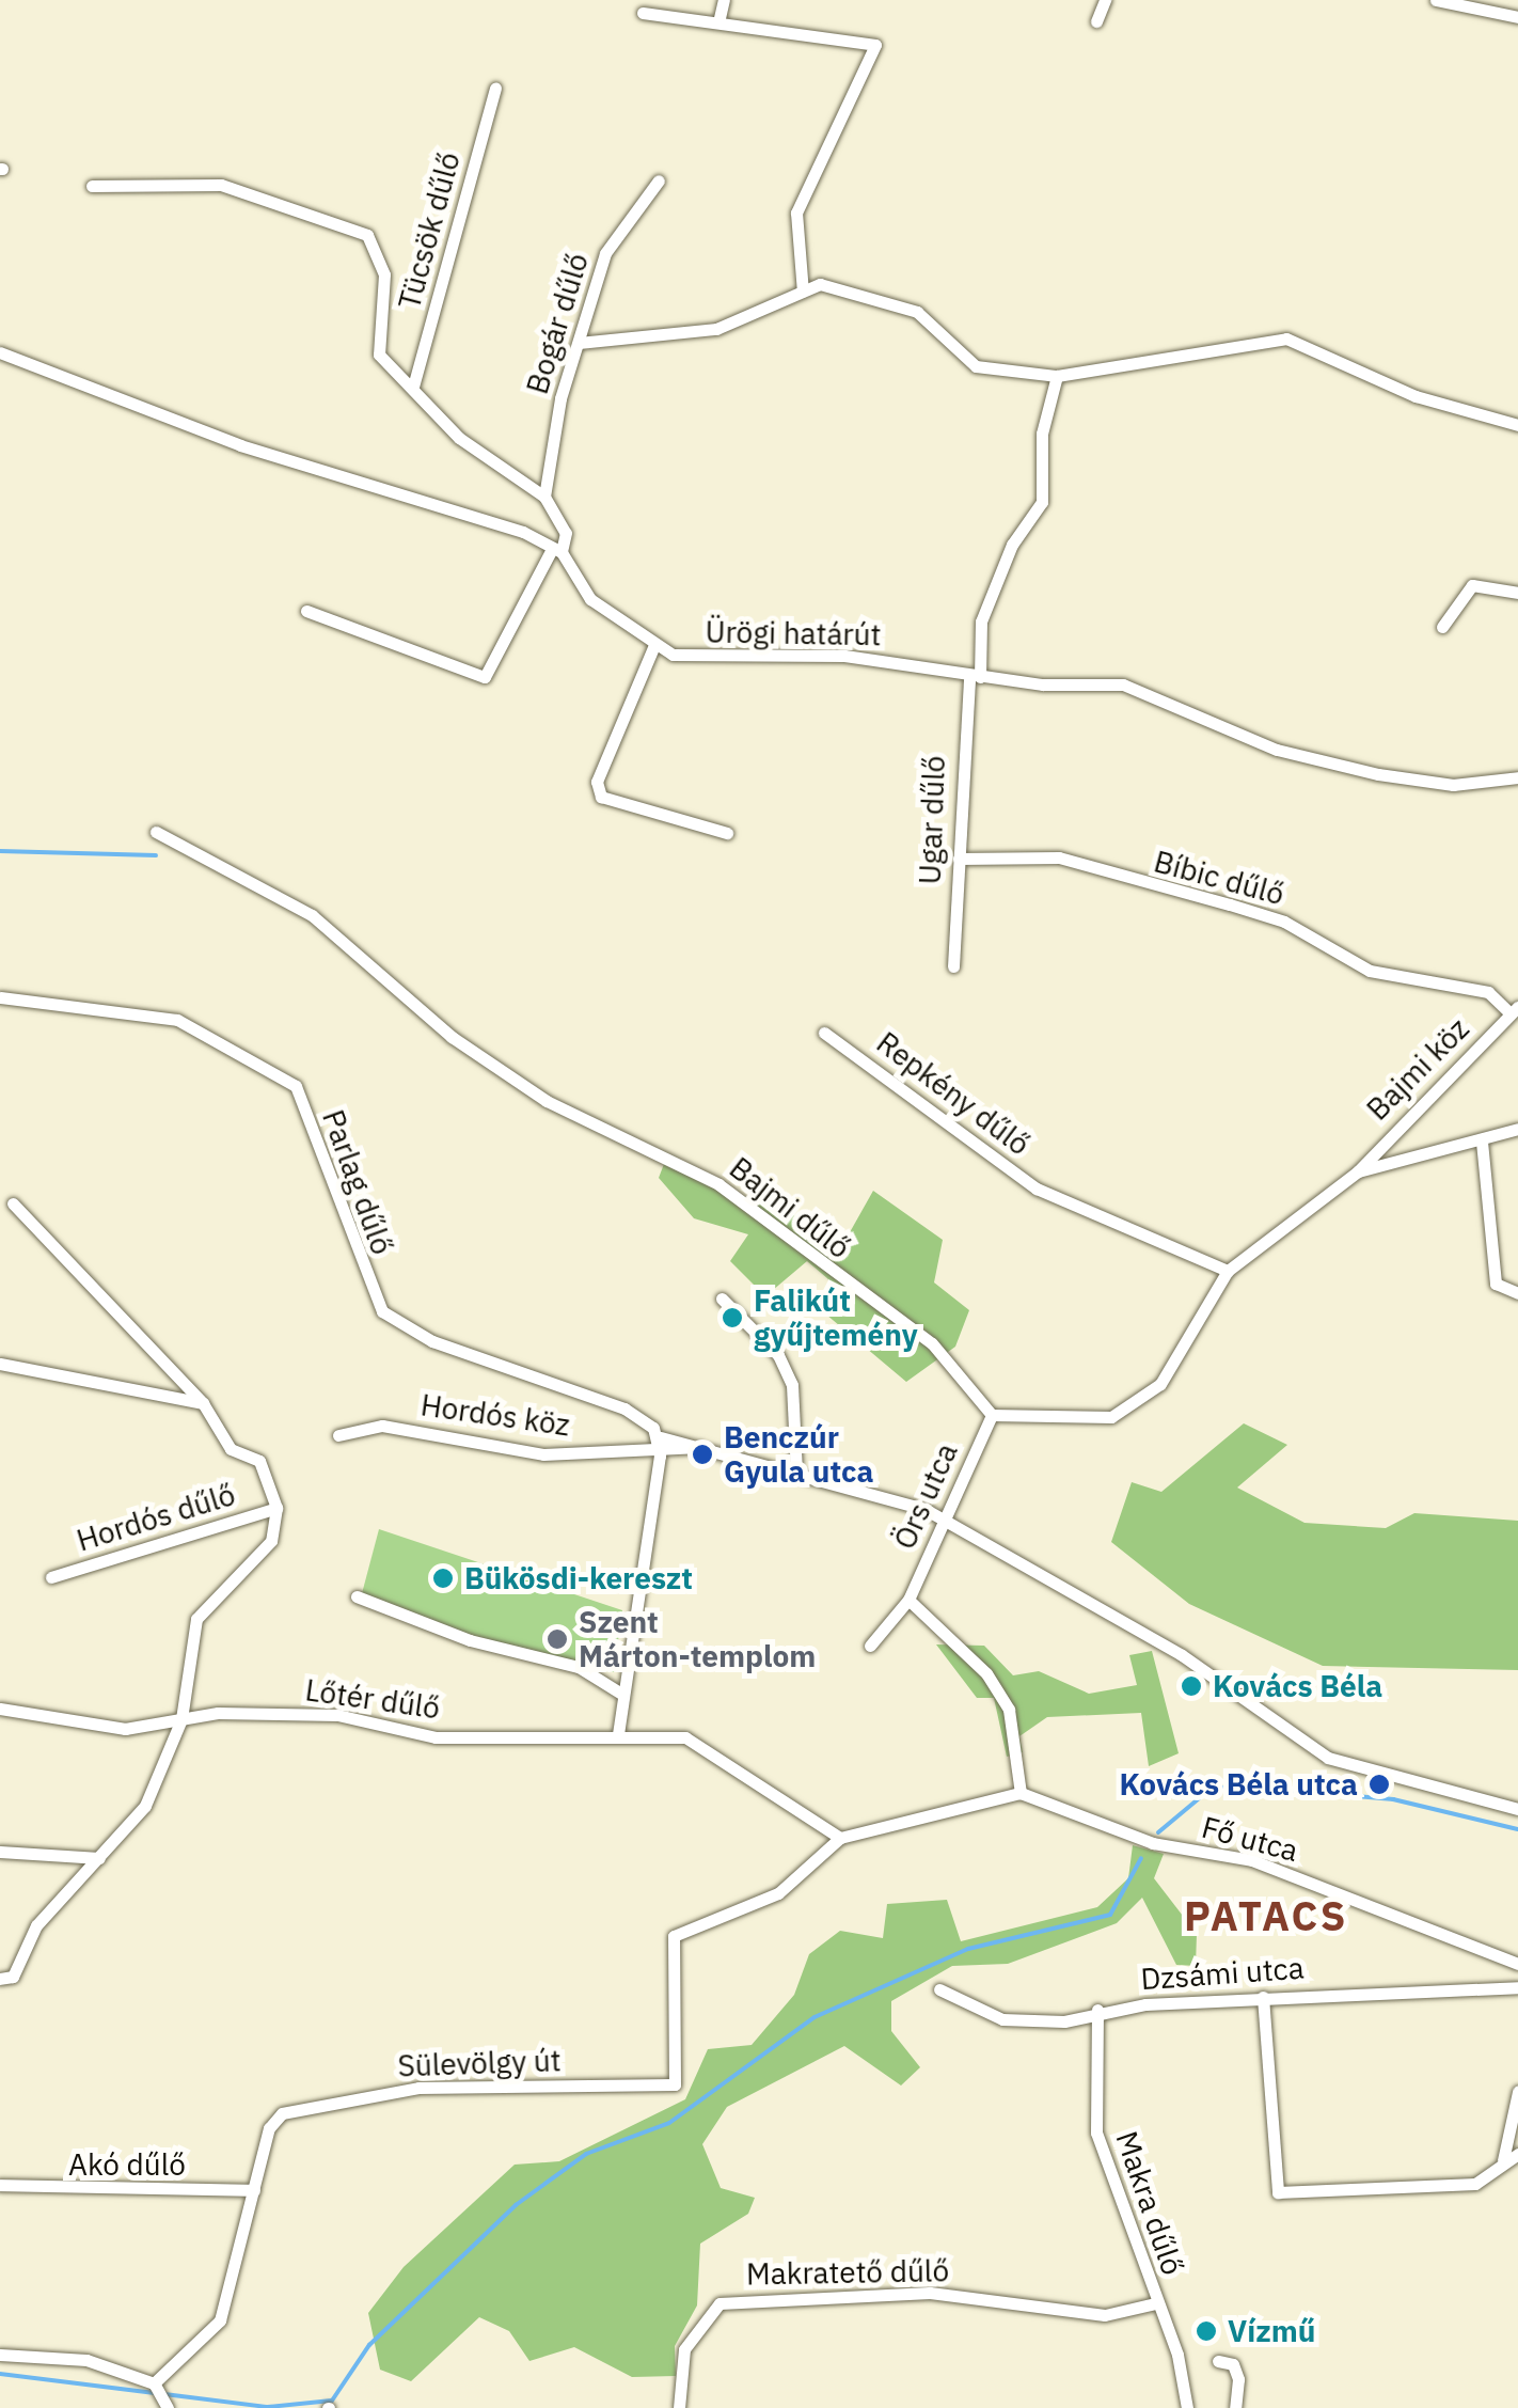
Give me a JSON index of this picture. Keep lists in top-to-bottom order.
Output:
{
  "streets": {
    "street": [
      "Tücsök dűlő",
      "Bogár dűlő",
      "Ürögi határút",
      "Ugar dűlő",
      "Bíbic dűlő",
      "Bajmi köz",
      "Repkény dűlő",
      "Parlag dűlő",
      "Bajmi dűlő",
      "Hordós köz",
      "Örs utca",
      "Hordós dűlő",
      "Lőtér dűlő",
      "Fő utca",
      "Dzsámi utca",
      "Sülevölgy út",
      "Akó dűlő",
      "Makra dűlő",
      "Makratető dűlő"
    ]
  },
  "crossings": [
    ["Bogár dűlő", "Ürögi határút"],
    ["Ürögi határút", "Ugar dűlő"],
    ["Ugar dűlő", "Bíbic dűlő"],
    ["Bíbic dűlő", "Bajmi köz"],
    ["Bajmi dűlő", "Örs utca"],
    ["Hordós dűlő", "Lőtér dűlő"],
    ["Lőtér dűlő", "Sülevölgy út"],
    ["Dzsámi utca", "Makra dűlő"],
    ["Sülevölgy út", "Akó dűlő"],
    ["Makra dűlő", "Makratető dűlő"]
  ],
  "districts": ["PATACS"],
  "places": [
    "Falikút gyűjtemény",
    "Benczúr Gyula utca",
    "Bükösdi-kereszt",
    "Szent Márton-templom",
    "Kovács Béla",
    "Kovács Béla utca",
    "Vízmű"
  ]
}
